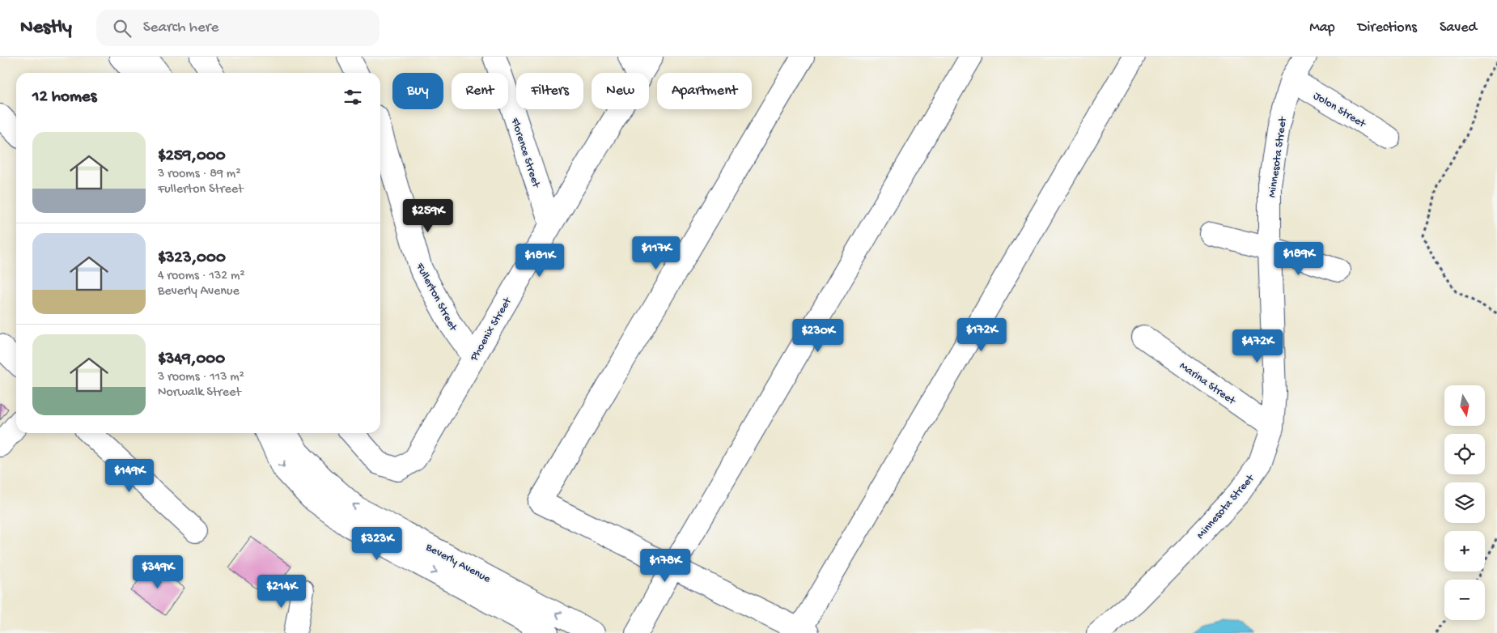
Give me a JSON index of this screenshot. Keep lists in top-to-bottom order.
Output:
{
  "streets": {
    "street": [
      "Jolon Street",
      "Florence Street",
      "Minnesota Street",
      "Fullerton Street",
      "Phoenix Street",
      "Marina Street",
      "Beverly Avenue"
    ]
  },
  "crossings": [
    ["Jolon Street", "Minnesota Street"],
    ["Florence Street", "Phoenix Street"],
    ["Minnesota Street", "Marina Street"],
    ["Fullerton Street", "Phoenix Street"]
  ],
  "north": "bottom",
  "page": {
    "header": "Nestly",
    "search": "Search here",
    "nav": ["Map", "Directions", "Saved"],
    "chip": [
      "Buy",
      "Rent",
      "Filters",
      "New",
      "Apartment"
    ],
    "heading": "12 homes",
    "list": [
      {
        "name": "$259,000",
        "note": "3 rooms · 89 m² · Fullerton Street"
      },
      {
        "name": "$323,000",
        "note": "4 rooms · 132 m² · Beverly Avenue"
      },
      {
        "name": "$349,000",
        "note": "3 rooms · 113 m² · Norwalk Street"
      }
    ],
    "price": [
      "$259K",
      "$117K",
      "$189K",
      "$181K",
      "$172K",
      "$230K",
      "$472K",
      "$149K",
      "$323K",
      "$178K",
      "$349K",
      "$214K"
    ],
    "map_buttons": ["+", "−"]
  }
}
